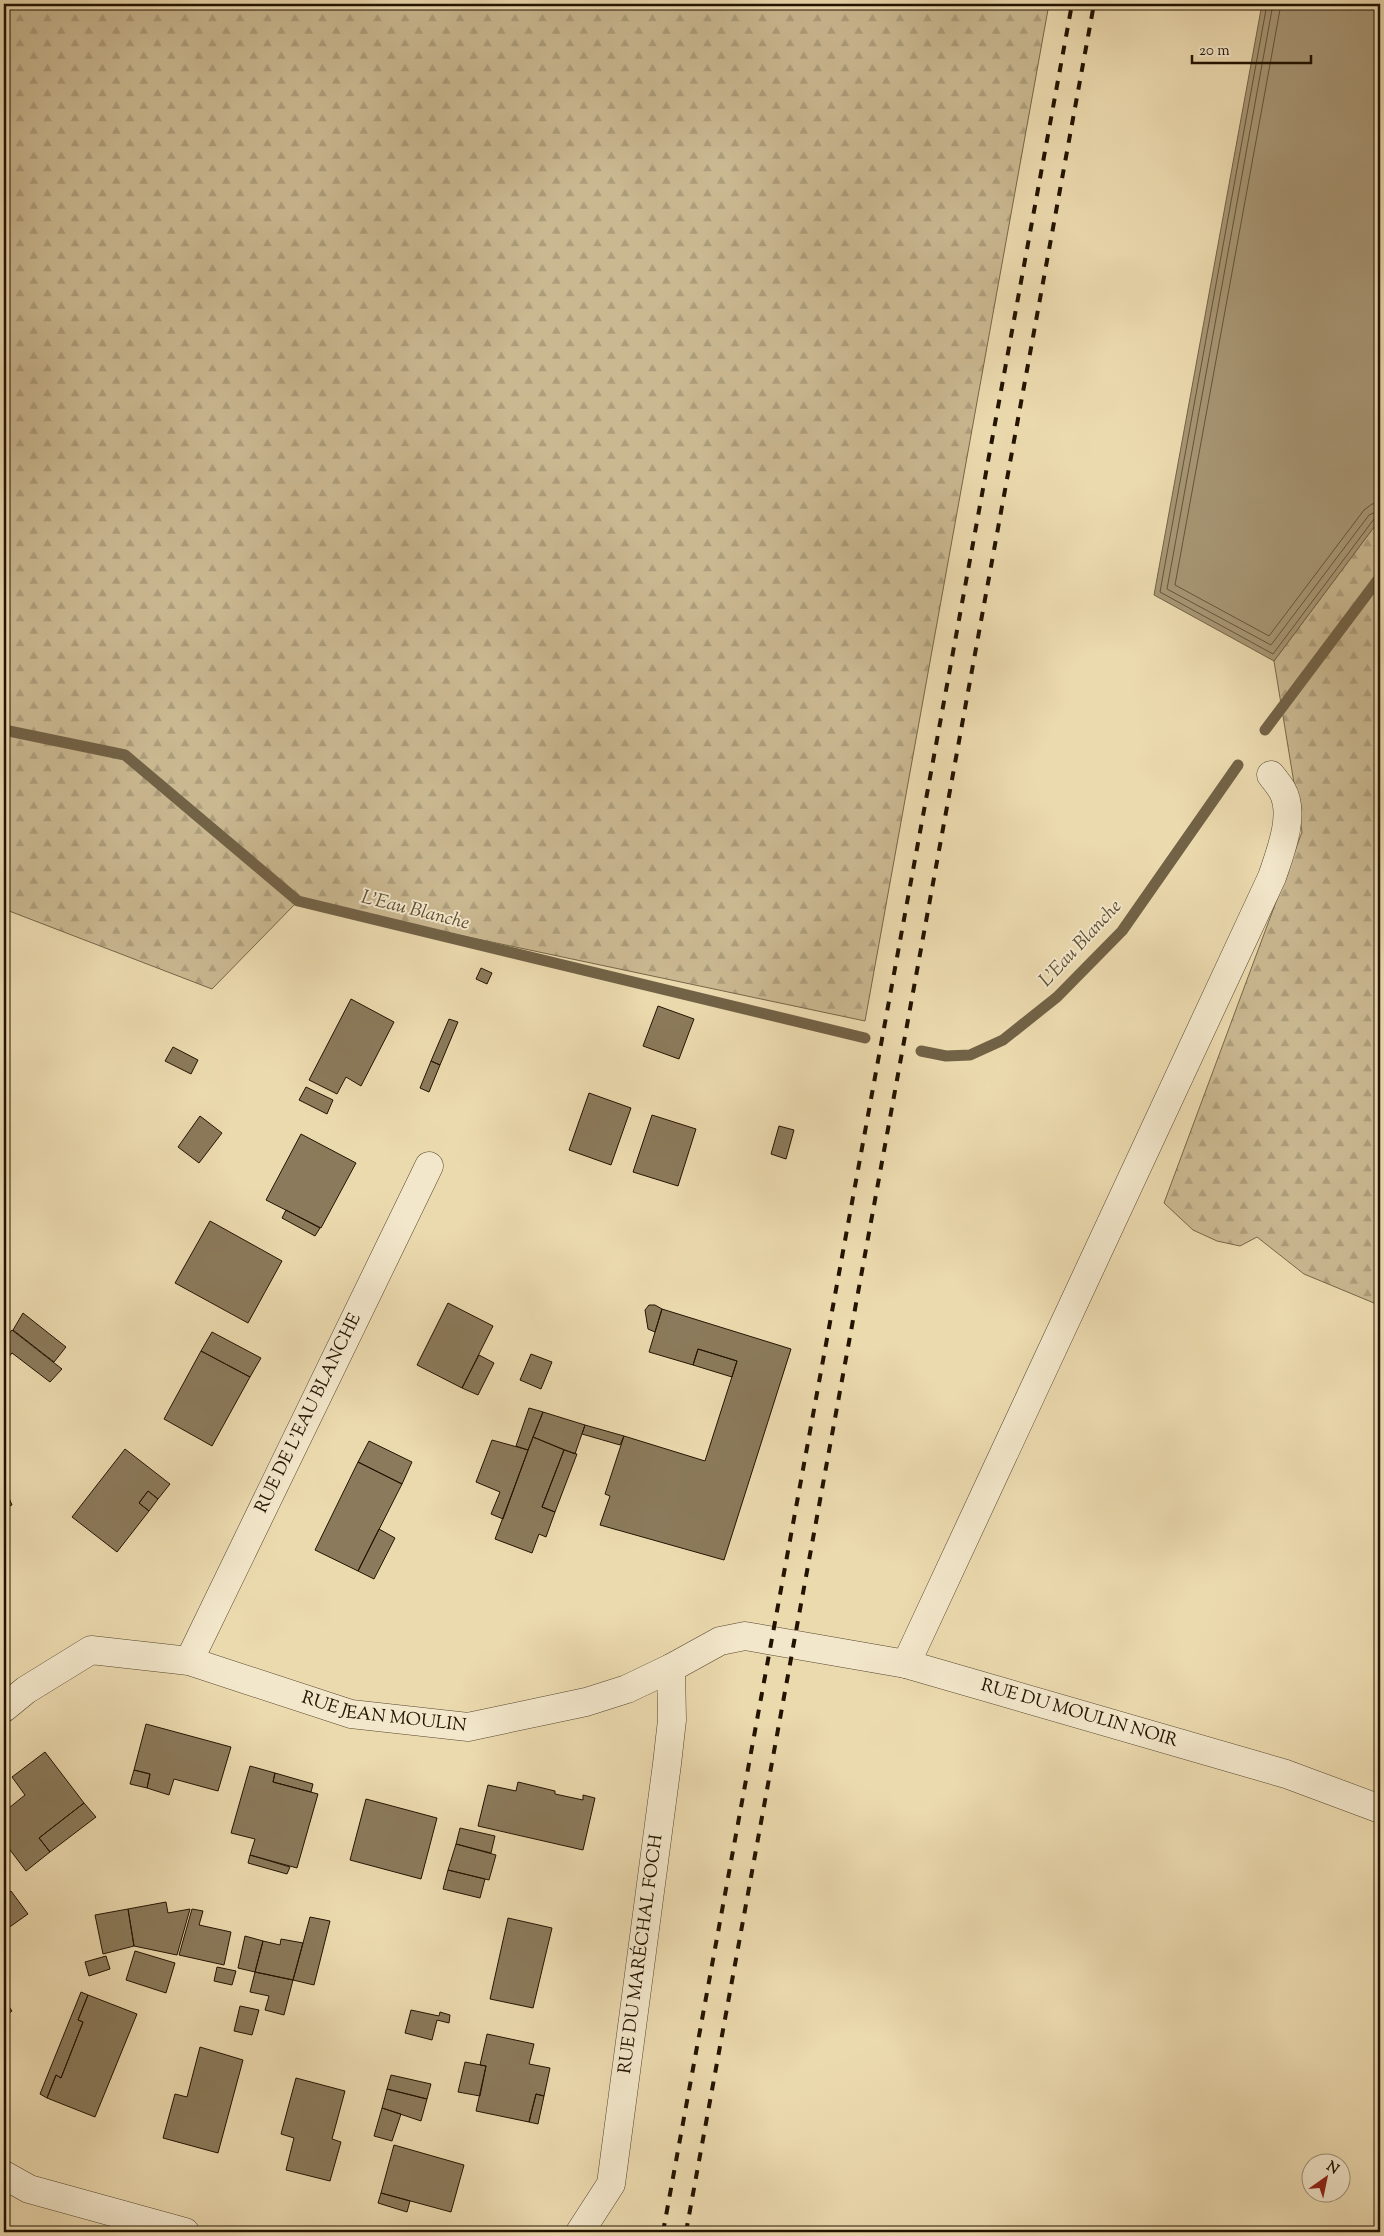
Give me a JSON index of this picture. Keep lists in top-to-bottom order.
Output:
{
  "streets": {
    "street": [
      "RUE DE L'EAU BLANCHE",
      "RUE JEAN MOULIN",
      "RUE DU MOULIN NOIR",
      "RUE DU MARÉCHAL FOCH"
    ]
  },
  "crossings": [
    ["RUE DE L'EAU BLANCHE", "RUE JEAN MOULIN"],
    ["RUE JEAN MOULIN", "RUE DU MOULIN NOIR"],
    ["RUE JEAN MOULIN", "RUE DU MARÉCHAL FOCH"]
  ],
  "water": ["L'Eau Blanche"],
  "scale_bar": "20 m",
  "north": "top right"
}
